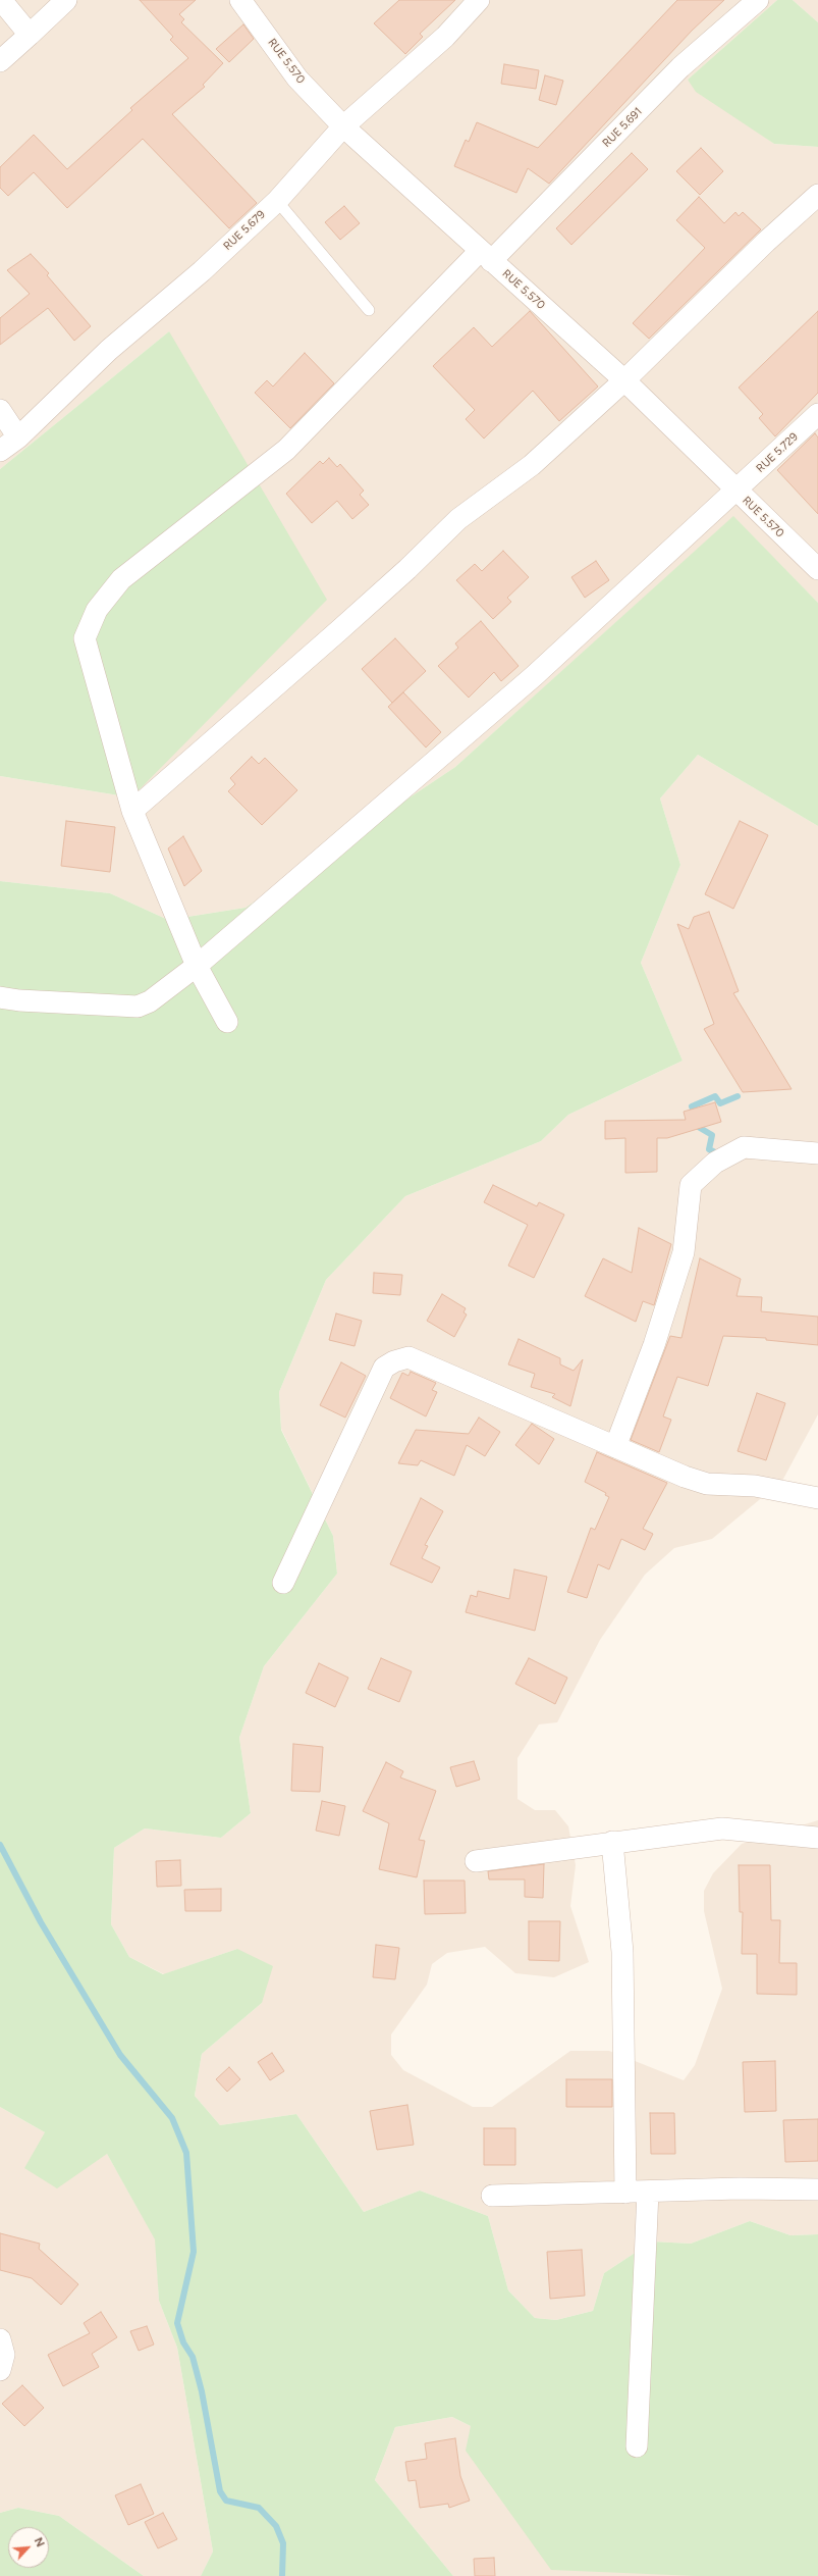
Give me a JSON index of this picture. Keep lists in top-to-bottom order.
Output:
{
  "streets": {
    "street": [
      "RUE 5.570",
      "RUE 5.691",
      "RUE 5.679",
      "RUE 5.729"
    ]
  },
  "crossings": [
    ["RUE 5.570", "RUE 5.691"],
    ["RUE 5.570", "RUE 5.679"],
    ["RUE 5.570", "RUE 5.729"],
    ["RUE 5.691", "RUE 5.729"]
  ],
  "north": "top right"
}
